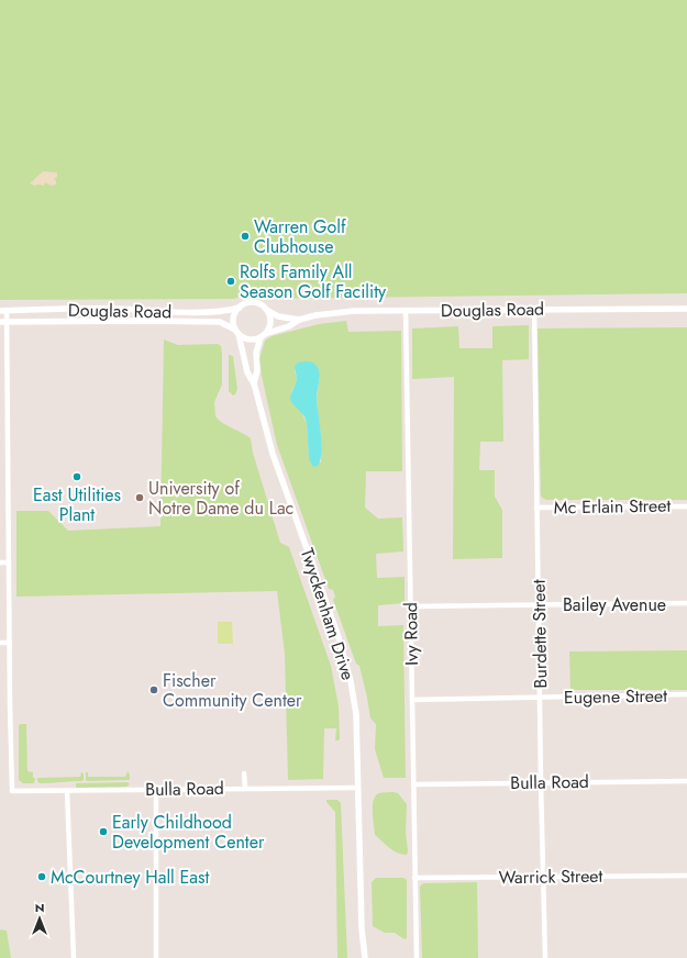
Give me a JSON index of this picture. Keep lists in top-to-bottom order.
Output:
{
  "streets": {
    "street": [
      "Douglas Road",
      "Mc Erlain Street",
      "Bailey Avenue",
      "Twyckenham Drive",
      "Ivy Road",
      "Burdette Street",
      "Eugene Street",
      "Bulla Road",
      "Warrick Street"
    ]
  },
  "crossings": [
    ["Douglas Road", "Twyckenham Drive"],
    ["Douglas Road", "Ivy Road"],
    ["Douglas Road", "Burdette Street"],
    ["Mc Erlain Street", "Burdette Street"],
    ["Bailey Avenue", "Ivy Road"],
    ["Bailey Avenue", "Burdette Street"],
    ["Twyckenham Drive", "Bulla Road"],
    ["Ivy Road", "Eugene Street"],
    ["Ivy Road", "Bulla Road"],
    ["Ivy Road", "Warrick Street"],
    ["Burdette Street", "Eugene Street"],
    ["Burdette Street", "Bulla Road"],
    ["Burdette Street", "Warrick Street"]
  ],
  "places": [
    "Warren Golf Clubhouse",
    "Rolfs Family All Season Golf Facility",
    "East Utilities Plant",
    "University of Notre Dame du Lac",
    "Fischer Community Center",
    "Early Childhood Development Center",
    "McCourtney Hall East"
  ],
  "north": "top"
}
